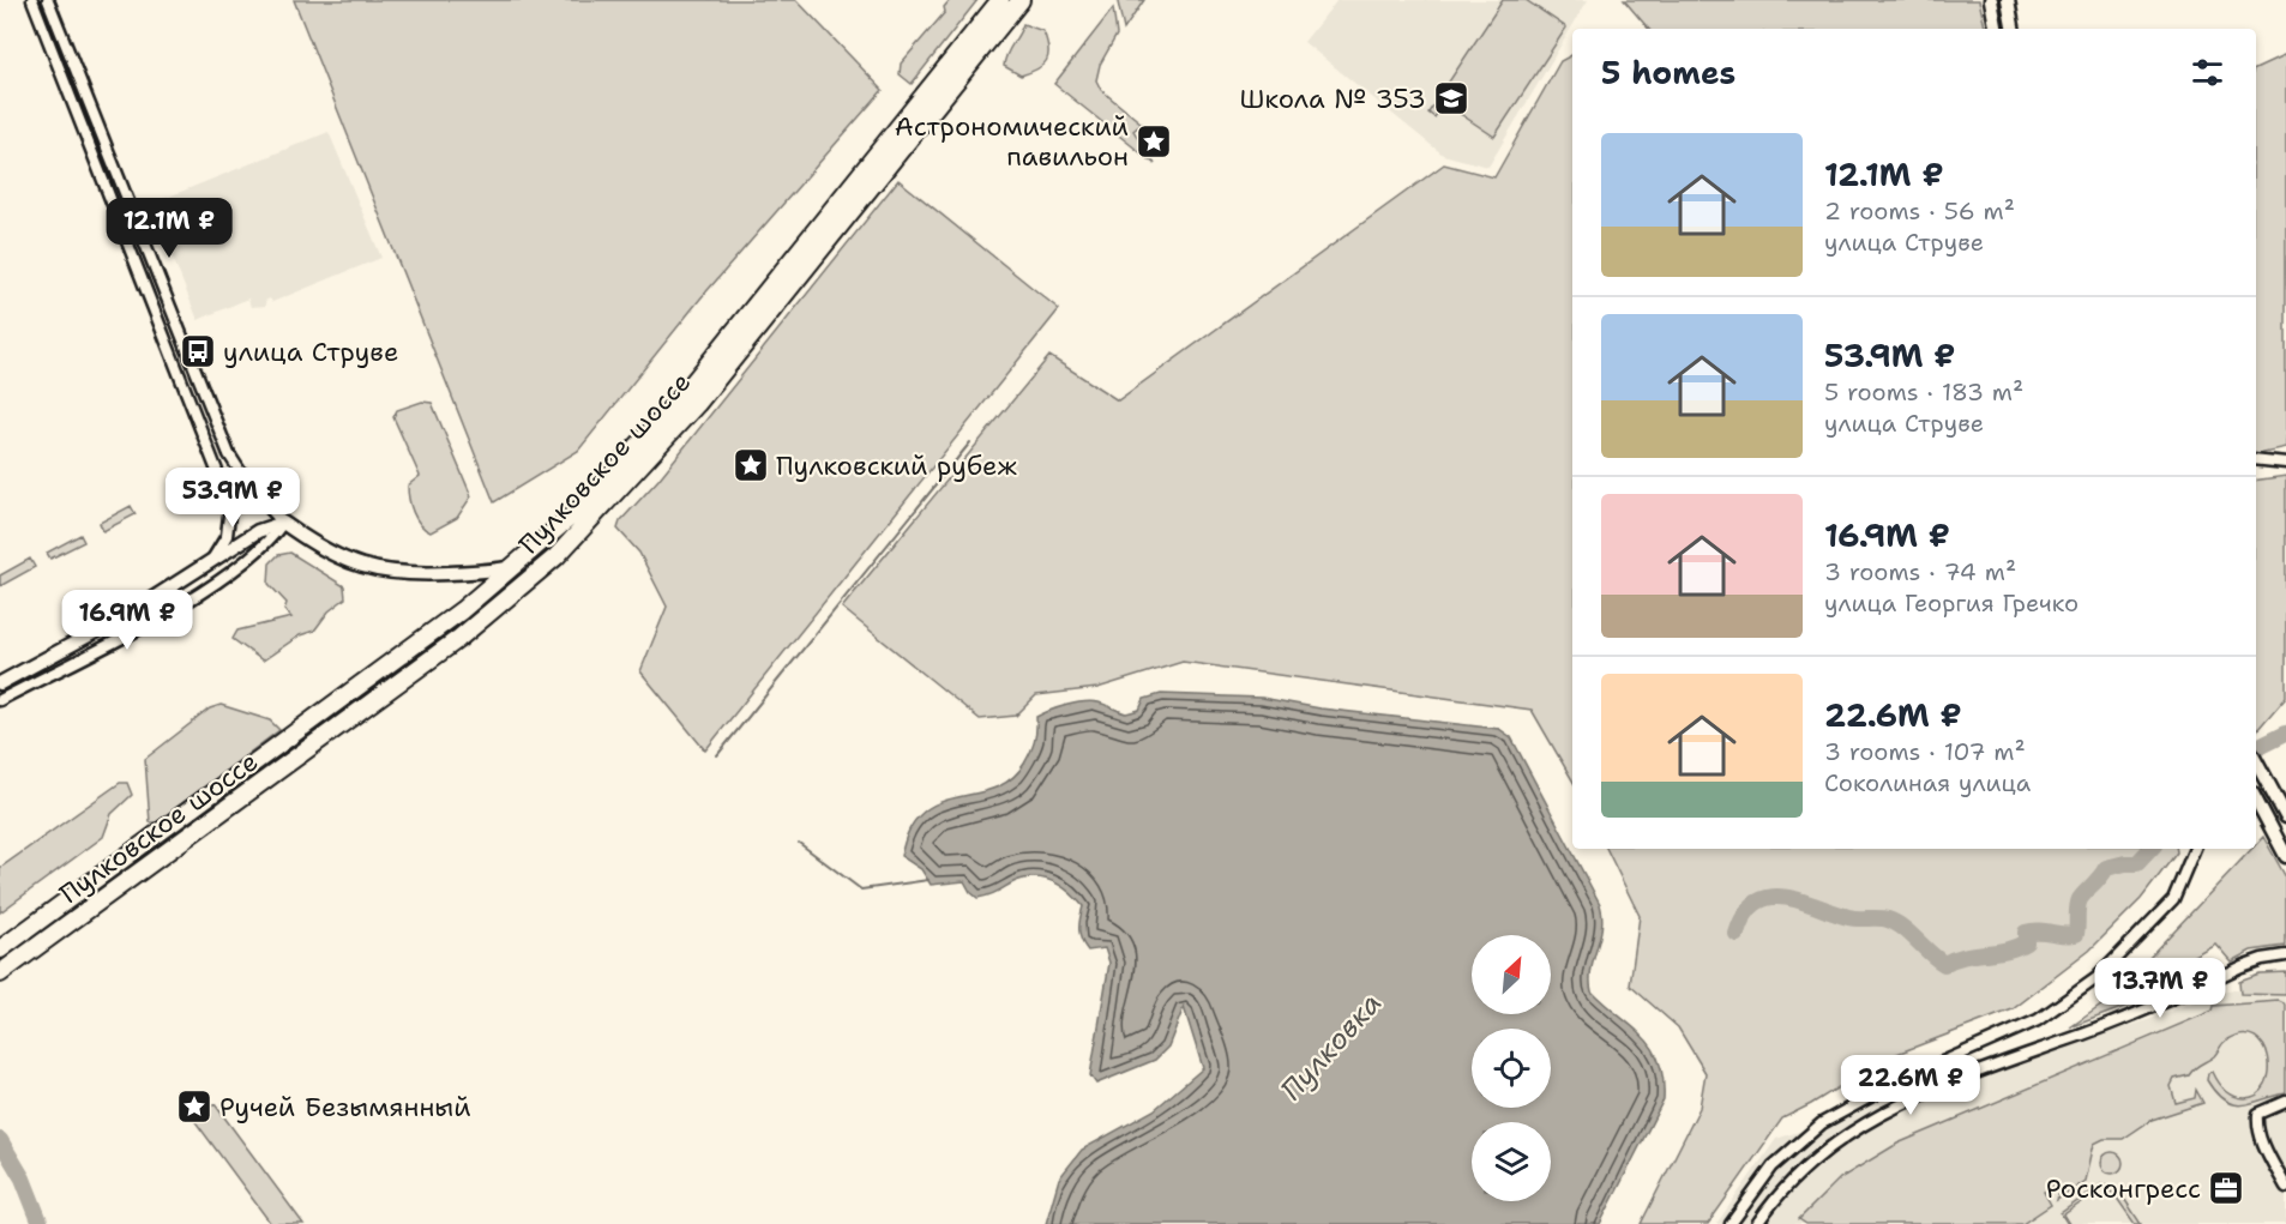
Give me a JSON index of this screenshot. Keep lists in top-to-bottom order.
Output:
{
  "streets": {
    "highway": ["Пулковское шоссе"]
  },
  "water": ["Пулковка"],
  "places": {
    "school or university": ["Школа № 353"],
    "place": ["Астрономический павильон", "Пулковский рубеж", "Ручей Безымянный"],
    "bus stop": ["улица Струве"],
    "office": ["Росконгресс"]
  },
  "north": "top right",
  "page": {
    "heading": "5 homes",
    "list": [
      {
        "name": "12.1M ₽",
        "note": "2 rooms · 56 m² · улица Струве"
      },
      {
        "name": "53.9M ₽",
        "note": "5 rooms · 183 m² · улица Струве"
      },
      {
        "name": "16.9M ₽",
        "note": "3 rooms · 74 m² · улица Георгия Гречко"
      },
      {
        "name": "22.6M ₽",
        "note": "3 rooms · 107 m² · Соколиная улица"
      }
    ],
    "price": [
      "12.1M ₽",
      "53.9M ₽",
      "16.9M ₽",
      "13.7M ₽",
      "22.6M ₽"
    ]
  }
}
